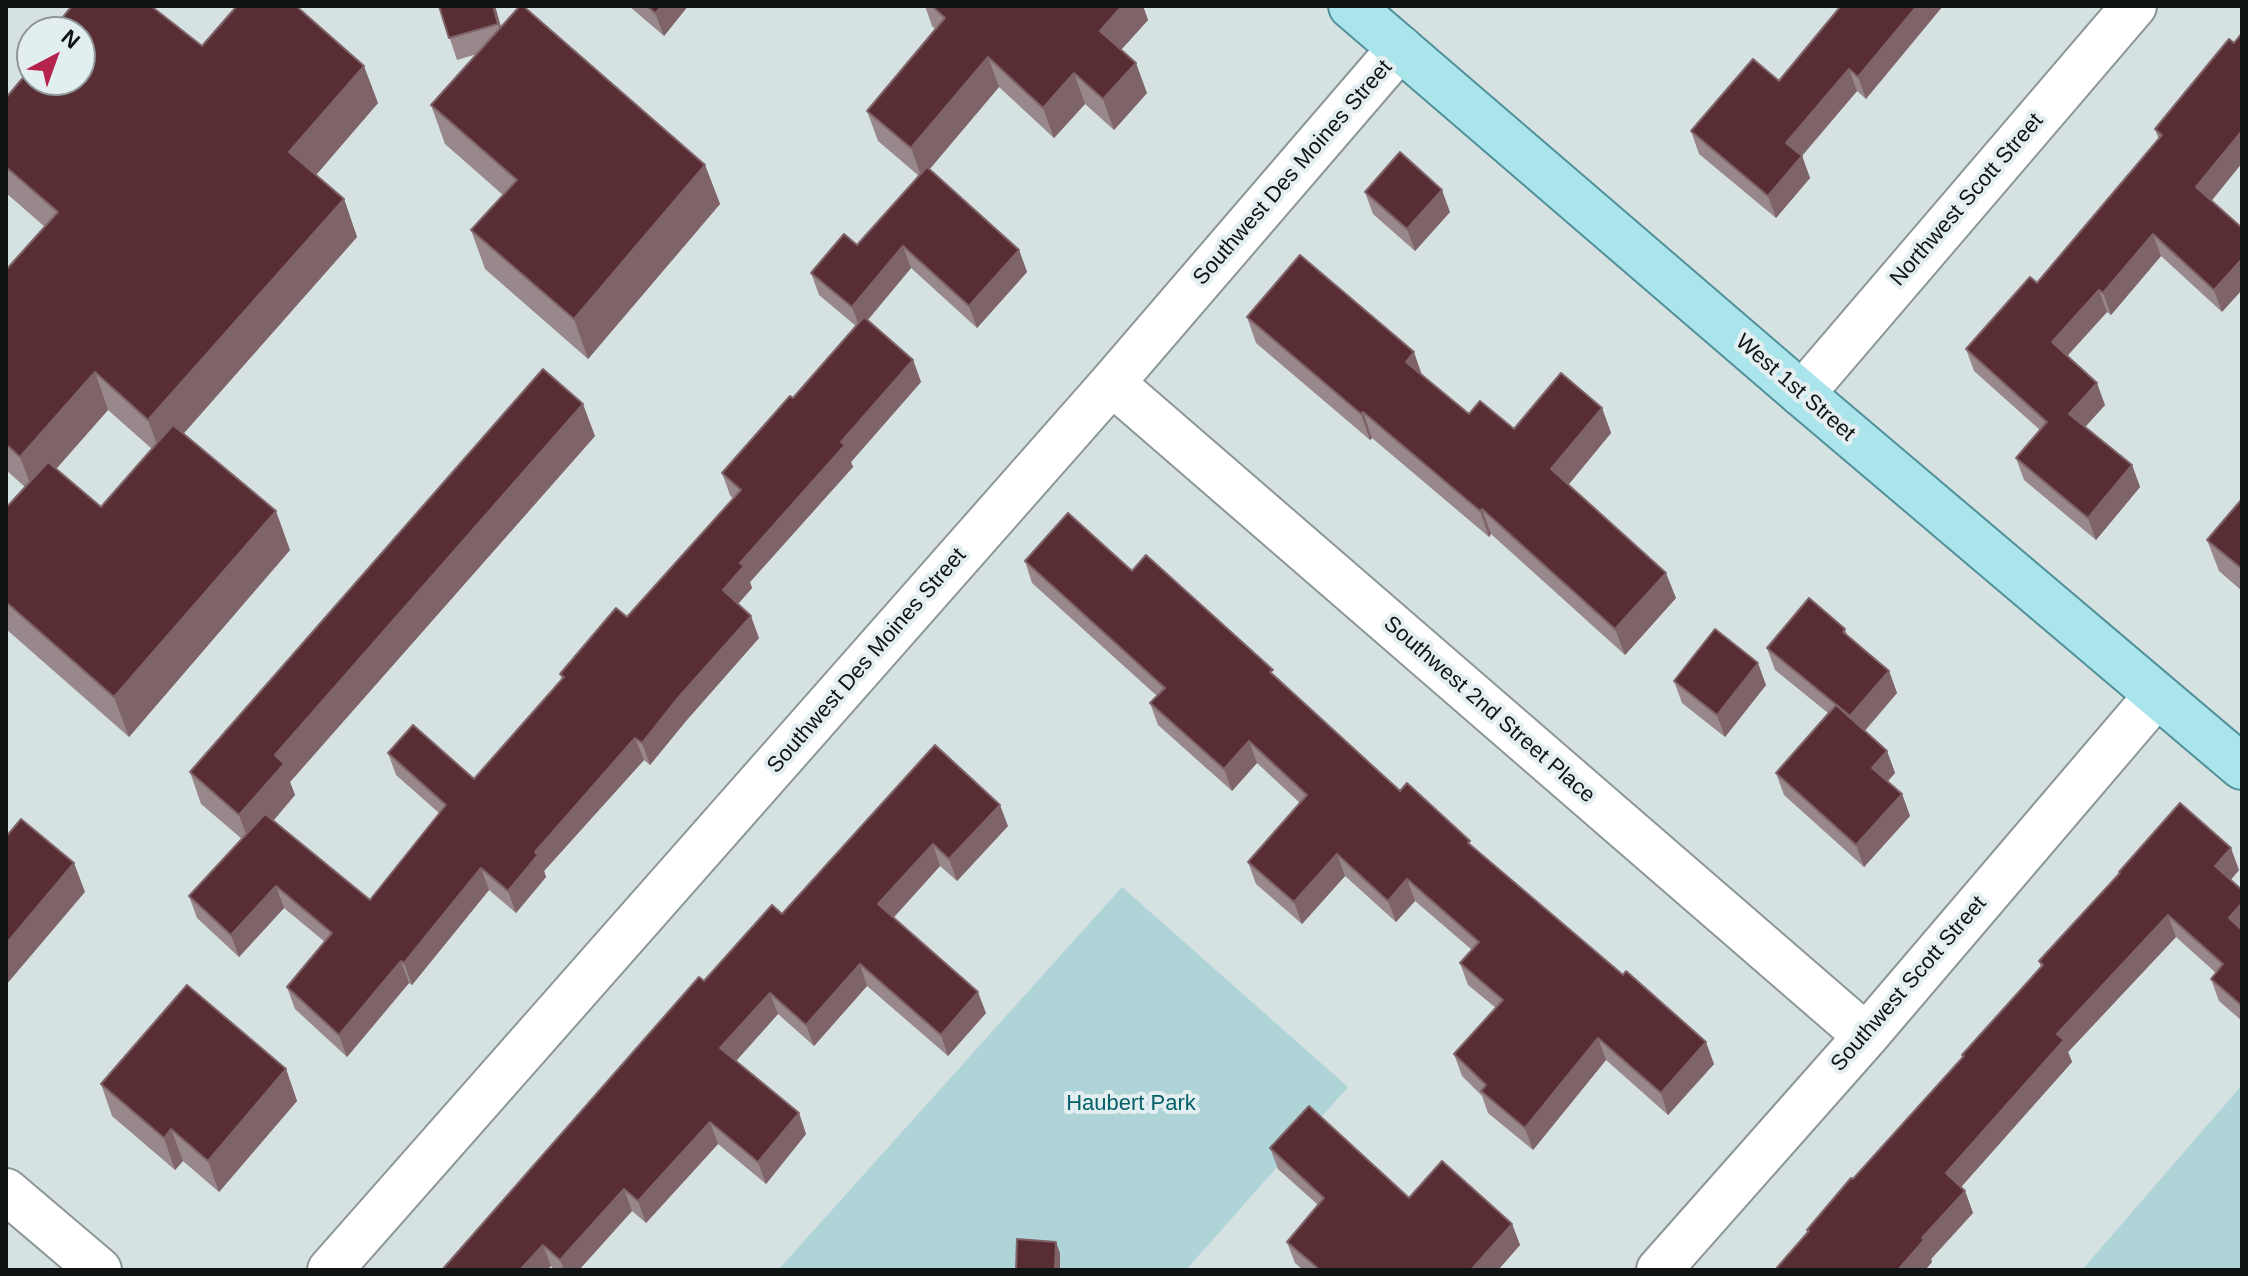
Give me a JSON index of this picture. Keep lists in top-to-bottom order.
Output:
{
  "streets": {
    "main road": ["West 1st Street"],
    "street": [
      "Southwest Des Moines Street",
      "Northwest Scott Street",
      "Southwest 2nd Street Place",
      "Southwest Scott Street"
    ]
  },
  "crossings": [
    ["Southwest Des Moines Street", "West 1st Street"],
    ["Southwest Des Moines Street", "Southwest 2nd Street Place"],
    ["Northwest Scott Street", "West 1st Street"],
    ["West 1st Street", "Southwest Scott Street"],
    ["Southwest 2nd Street Place", "Southwest Scott Street"]
  ],
  "parks": ["Haubert Park"],
  "north": "top right"
}
